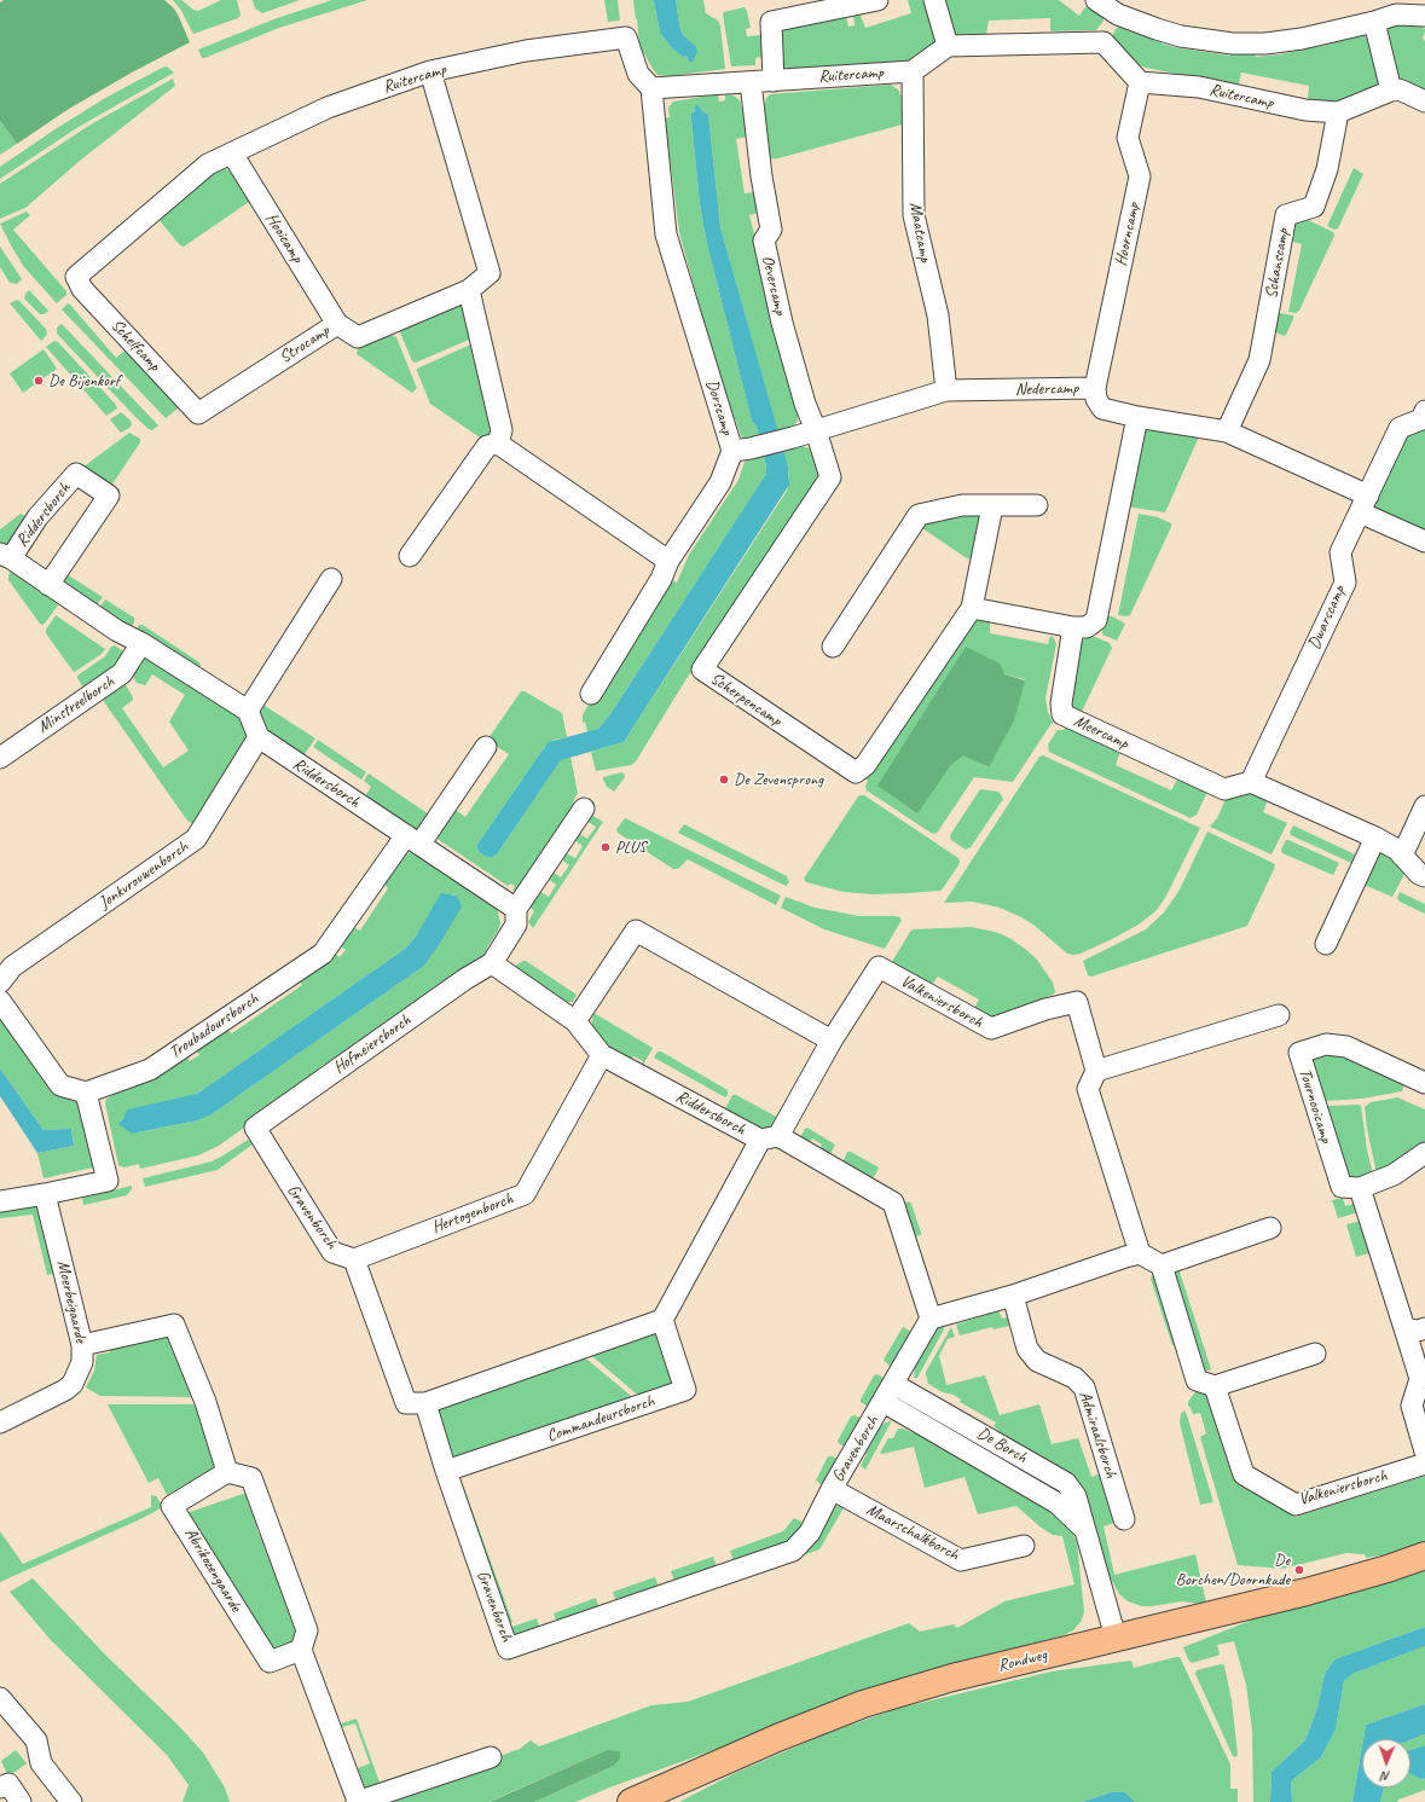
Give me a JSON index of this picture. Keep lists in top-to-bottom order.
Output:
{
  "streets": {
    "main road": ["Rondweg"],
    "street": [
      "Ruitercamp",
      "Maatcamp",
      "Hoorncamp",
      "Hooicamp",
      "Schanscamp",
      "Oevercamp",
      "Strocamp",
      "Schelfcamp",
      "Nedercamp",
      "Dorscamp",
      "Riddersborch",
      "Dwarscamp",
      "Scherpencamp",
      "Minstreelborch",
      "Meercamp",
      "Jonkvrouwenborch",
      "Valkeniersborch",
      "Troubadoursborch",
      "Hofmeiersborch",
      "Tournooicamp",
      "Hertogenborch",
      "Gravenborch",
      "Moerbeigaarde",
      "Commandeursborch",
      "Admiraalsborch",
      "De Borch",
      "Maarschalkborch",
      "Abrikozengaarde"
    ]
  },
  "crossings": [
    ["Ruitercamp", "Maatcamp"],
    ["Ruitercamp", "Hoorncamp"],
    ["Ruitercamp", "Hooicamp"],
    ["Ruitercamp", "Schanscamp"],
    ["Ruitercamp", "Oevercamp"],
    ["Ruitercamp", "Strocamp"],
    ["Ruitercamp", "Schelfcamp"],
    ["Ruitercamp", "Dorscamp"],
    ["Maatcamp", "Nedercamp"],
    ["Hoorncamp", "Nedercamp"],
    ["Hooicamp", "Strocamp"],
    ["Schanscamp", "Nedercamp"],
    ["Oevercamp", "Nedercamp"],
    ["Oevercamp", "Scherpencamp"],
    ["Strocamp", "Schelfcamp"],
    ["Nedercamp", "Dorscamp"],
    ["Nedercamp", "Dwarscamp"],
    ["Nedercamp", "Scherpencamp"],
    ["Riddersborch", "Minstreelborch"],
    ["Riddersborch", "Jonkvrouwenborch"],
    ["Riddersborch", "Valkeniersborch"],
    ["Riddersborch", "Troubadoursborch"],
    ["Riddersborch", "Hofmeiersborch"],
    ["Riddersborch", "Hertogenborch"],
    ["Riddersborch", "Gravenborch"],
    ["Dwarscamp", "Meercamp"],
    ["Hofmeiersborch", "Gravenborch"],
    ["Hertogenborch", "Gravenborch"],
    ["Gravenborch", "Commandeursborch"],
    ["Gravenborch", "De Borch"],
    ["Gravenborch", "Maarschalkborch"],
    ["De Borch", "Rondweg"]
  ],
  "places": [
    "De Bijenkorf",
    "De Zevensprong",
    "PLUS",
    "De Borchen/Doornkade"
  ],
  "north": "bottom"
}
